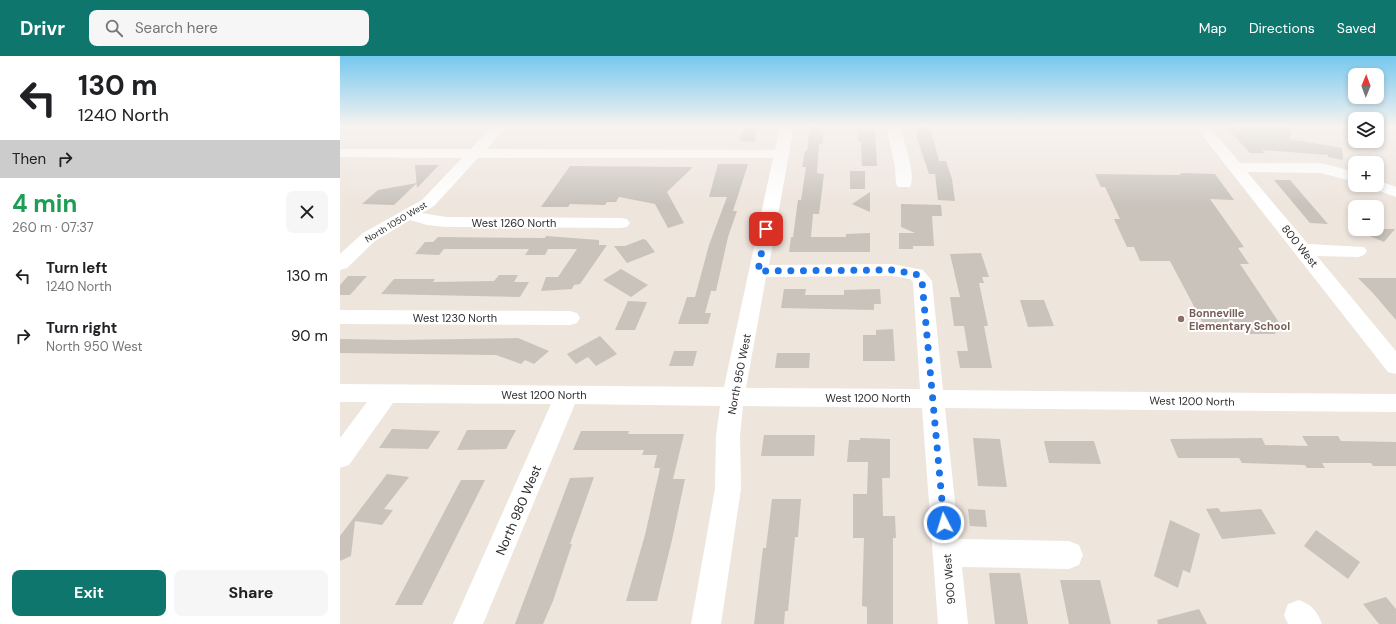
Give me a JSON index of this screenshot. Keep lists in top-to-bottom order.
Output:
{
  "streets": {
    "street": [
      "North 1050 West",
      "West 1260 North",
      "800 West",
      "West 1230 North",
      "North 950 West",
      "West 1200 North",
      "North 980 West",
      "900 West"
    ]
  },
  "crossings": [
    ["North 1050 West", "West 1260 North"],
    ["North 950 West", "West 1200 North"],
    ["North 950 West", "900 West"],
    ["West 1200 North", "North 980 West"],
    ["West 1200 North", "900 West"]
  ],
  "places": ["Bonneville Elementary School"],
  "north": "top",
  "page": {
    "header": "Drivr",
    "search": "Search here",
    "nav": ["Map", "Directions", "Saved"],
    "turn": ["130 m", "1240 North"],
    "map_buttons": ["+", "−"],
    "then": "Then",
    "heading": ["4 min", "260 m · 07:37"],
    "list": [
      {
        "name": "Turn left",
        "note": "1240 North",
        "value": "130 m"
      },
      {
        "name": "Turn right",
        "note": "North 950 West",
        "value": "90 m"
      }
    ],
    "buttons": ["Exit", "Share"]
  }
}
